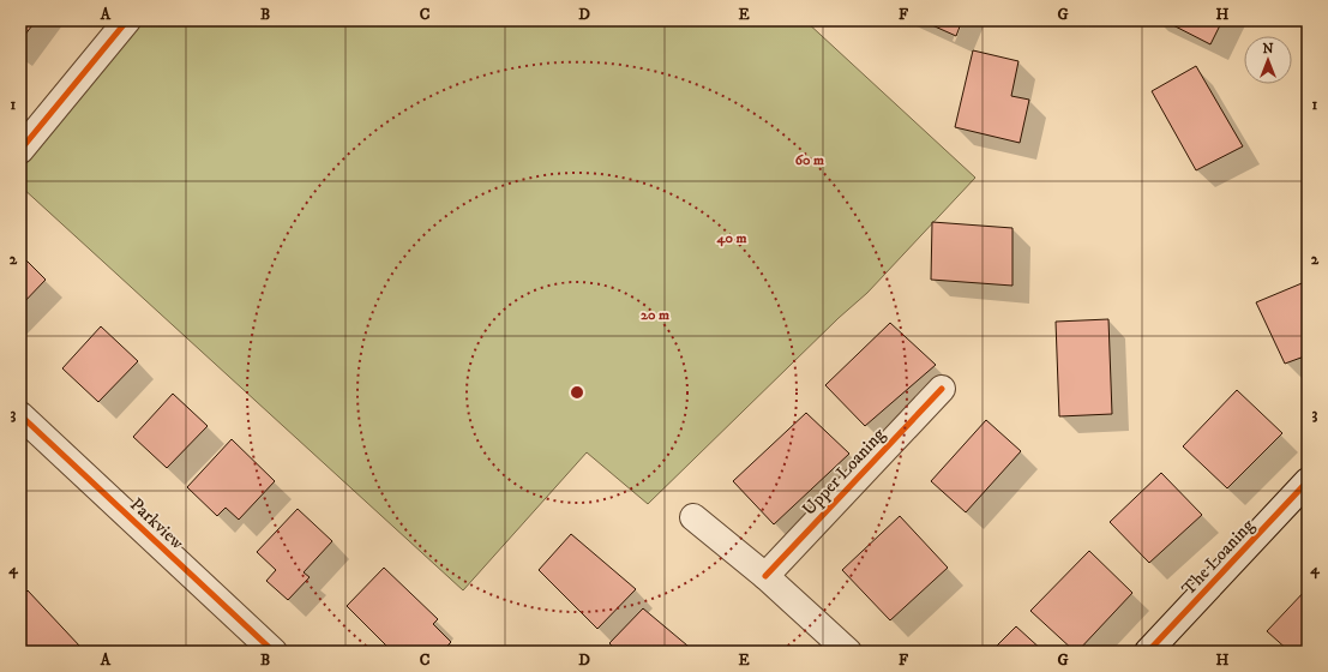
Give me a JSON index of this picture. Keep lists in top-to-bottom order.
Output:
{
  "streets": {
    "street": ["Upper Loaning", "Parkview", "The Loaning"]
  },
  "north": "top",
  "grid": {
    "columns": [
      "A",
      "B",
      "C",
      "D",
      "E",
      "F",
      "G",
      "H"
    ],
    "rows": [
      "1",
      "2",
      "3",
      "4"
    ]
  },
  "rings": ["60 m", "40 m", "20 m"]
}
